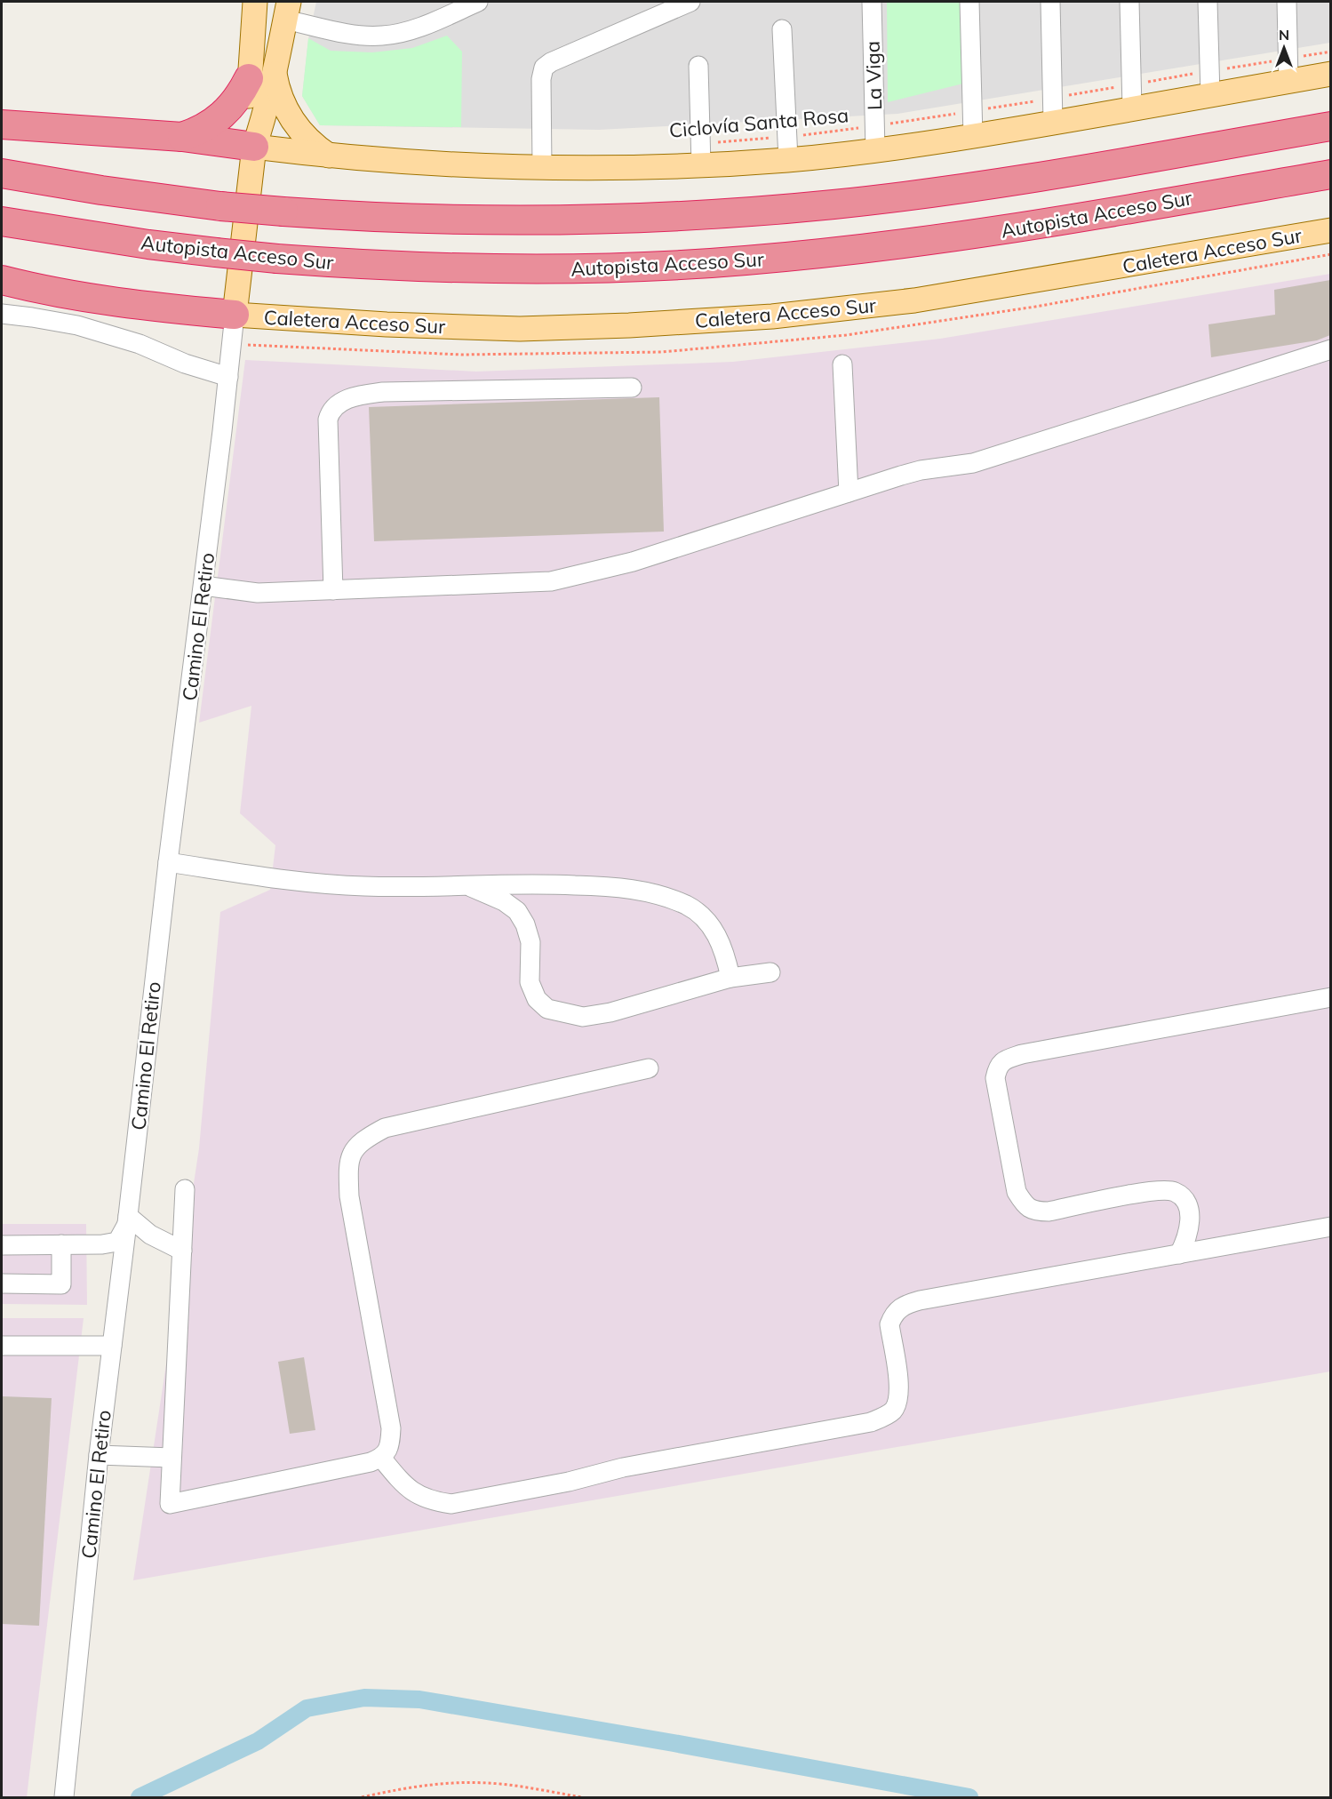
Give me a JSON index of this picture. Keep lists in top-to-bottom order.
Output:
{
  "streets": {
    "highway": ["Autopista Acceso Sur"],
    "main road": ["Caletera Acceso Sur"],
    "street": ["La Viga", "Camino El Retiro"],
    "path": ["Ciclovía Santa Rosa"]
  },
  "crossings": [
    ["La Viga", "Ciclovía Santa Rosa"],
    ["Caletera Acceso Sur", "Camino El Retiro"]
  ],
  "north": "top"
}
